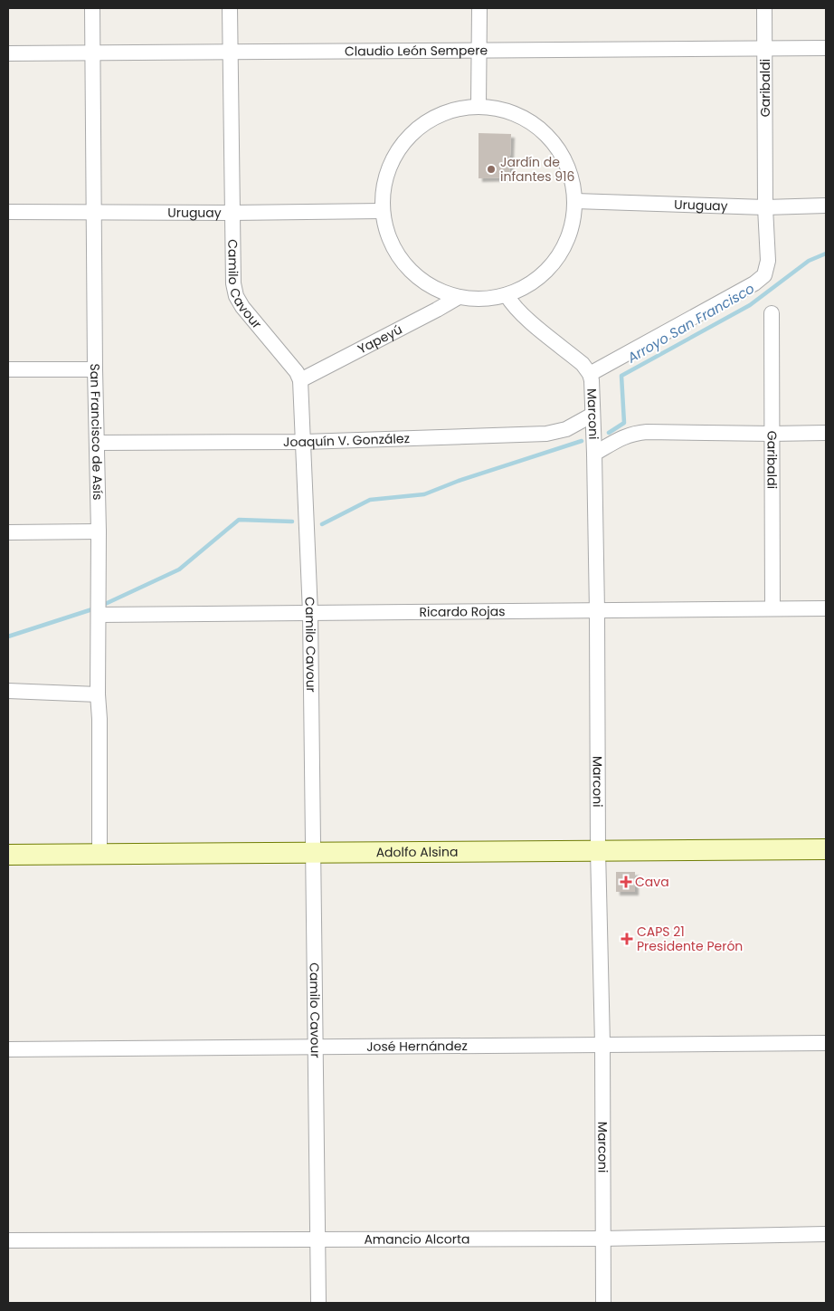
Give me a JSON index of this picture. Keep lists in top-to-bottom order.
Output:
{
  "streets": {
    "street": [
      "Claudio León Sempere",
      "Garibaldi",
      "Uruguay",
      "Camilo Cavour",
      "Yapeyú",
      "Marconi",
      "San Francisco de Asís",
      "Joaquín V. González",
      "Ricardo Rojas",
      "Adolfo Alsina",
      "José Hernández",
      "Amancio Alcorta"
    ]
  },
  "crossings": [
    ["Claudio León Sempere", "Garibaldi"],
    ["Claudio León Sempere", "Camilo Cavour"],
    ["Claudio León Sempere", "San Francisco de Asís"],
    ["Garibaldi", "Uruguay"],
    ["Garibaldi", "Marconi"],
    ["Garibaldi", "Ricardo Rojas"],
    ["Uruguay", "Camilo Cavour"],
    ["Uruguay", "San Francisco de Asís"],
    ["Camilo Cavour", "Yapeyú"],
    ["Camilo Cavour", "Joaquín V. González"],
    ["Camilo Cavour", "Ricardo Rojas"],
    ["Camilo Cavour", "Adolfo Alsina"],
    ["Camilo Cavour", "José Hernández"],
    ["Camilo Cavour", "Amancio Alcorta"],
    ["Marconi", "Joaquín V. González"],
    ["Marconi", "Ricardo Rojas"],
    ["Marconi", "Adolfo Alsina"],
    ["Marconi", "José Hernández"],
    ["Marconi", "Amancio Alcorta"],
    ["San Francisco de Asís", "Joaquín V. González"],
    ["San Francisco de Asís", "Ricardo Rojas"],
    ["San Francisco de Asís", "Adolfo Alsina"]
  ],
  "water": ["Arroyo San Francisco"],
  "places": {
    "other": ["Jardín de infantes 916"],
    "health": ["Cava", "CAPS 21 Presidente Perón"]
  }
}
